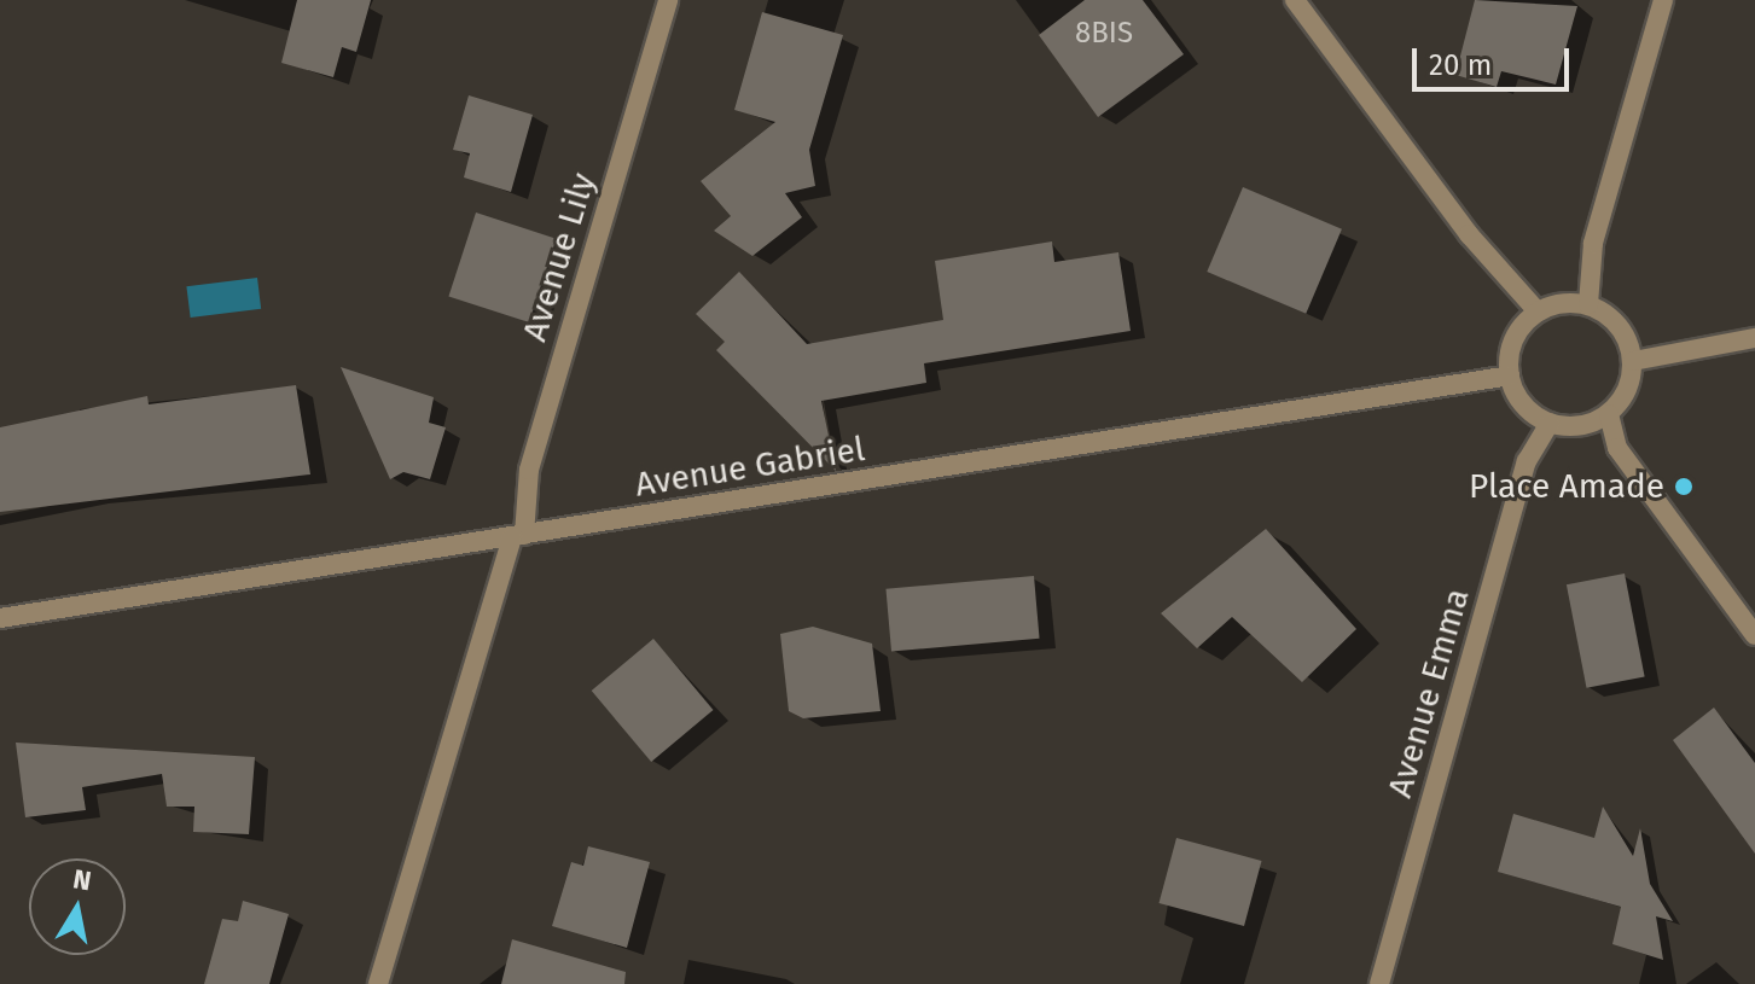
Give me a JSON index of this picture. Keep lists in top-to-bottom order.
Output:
{
  "streets": {
    "street": ["Avenue Lily", "Avenue Gabriel", "Avenue Emma"]
  },
  "crossings": [
    ["Avenue Lily", "Avenue Gabriel"],
    ["Avenue Gabriel", "Avenue Emma"]
  ],
  "places": ["Place Amade"],
  "house_numbers": ["8BIS"],
  "scale_bar": "20 m",
  "north": "top"
}
